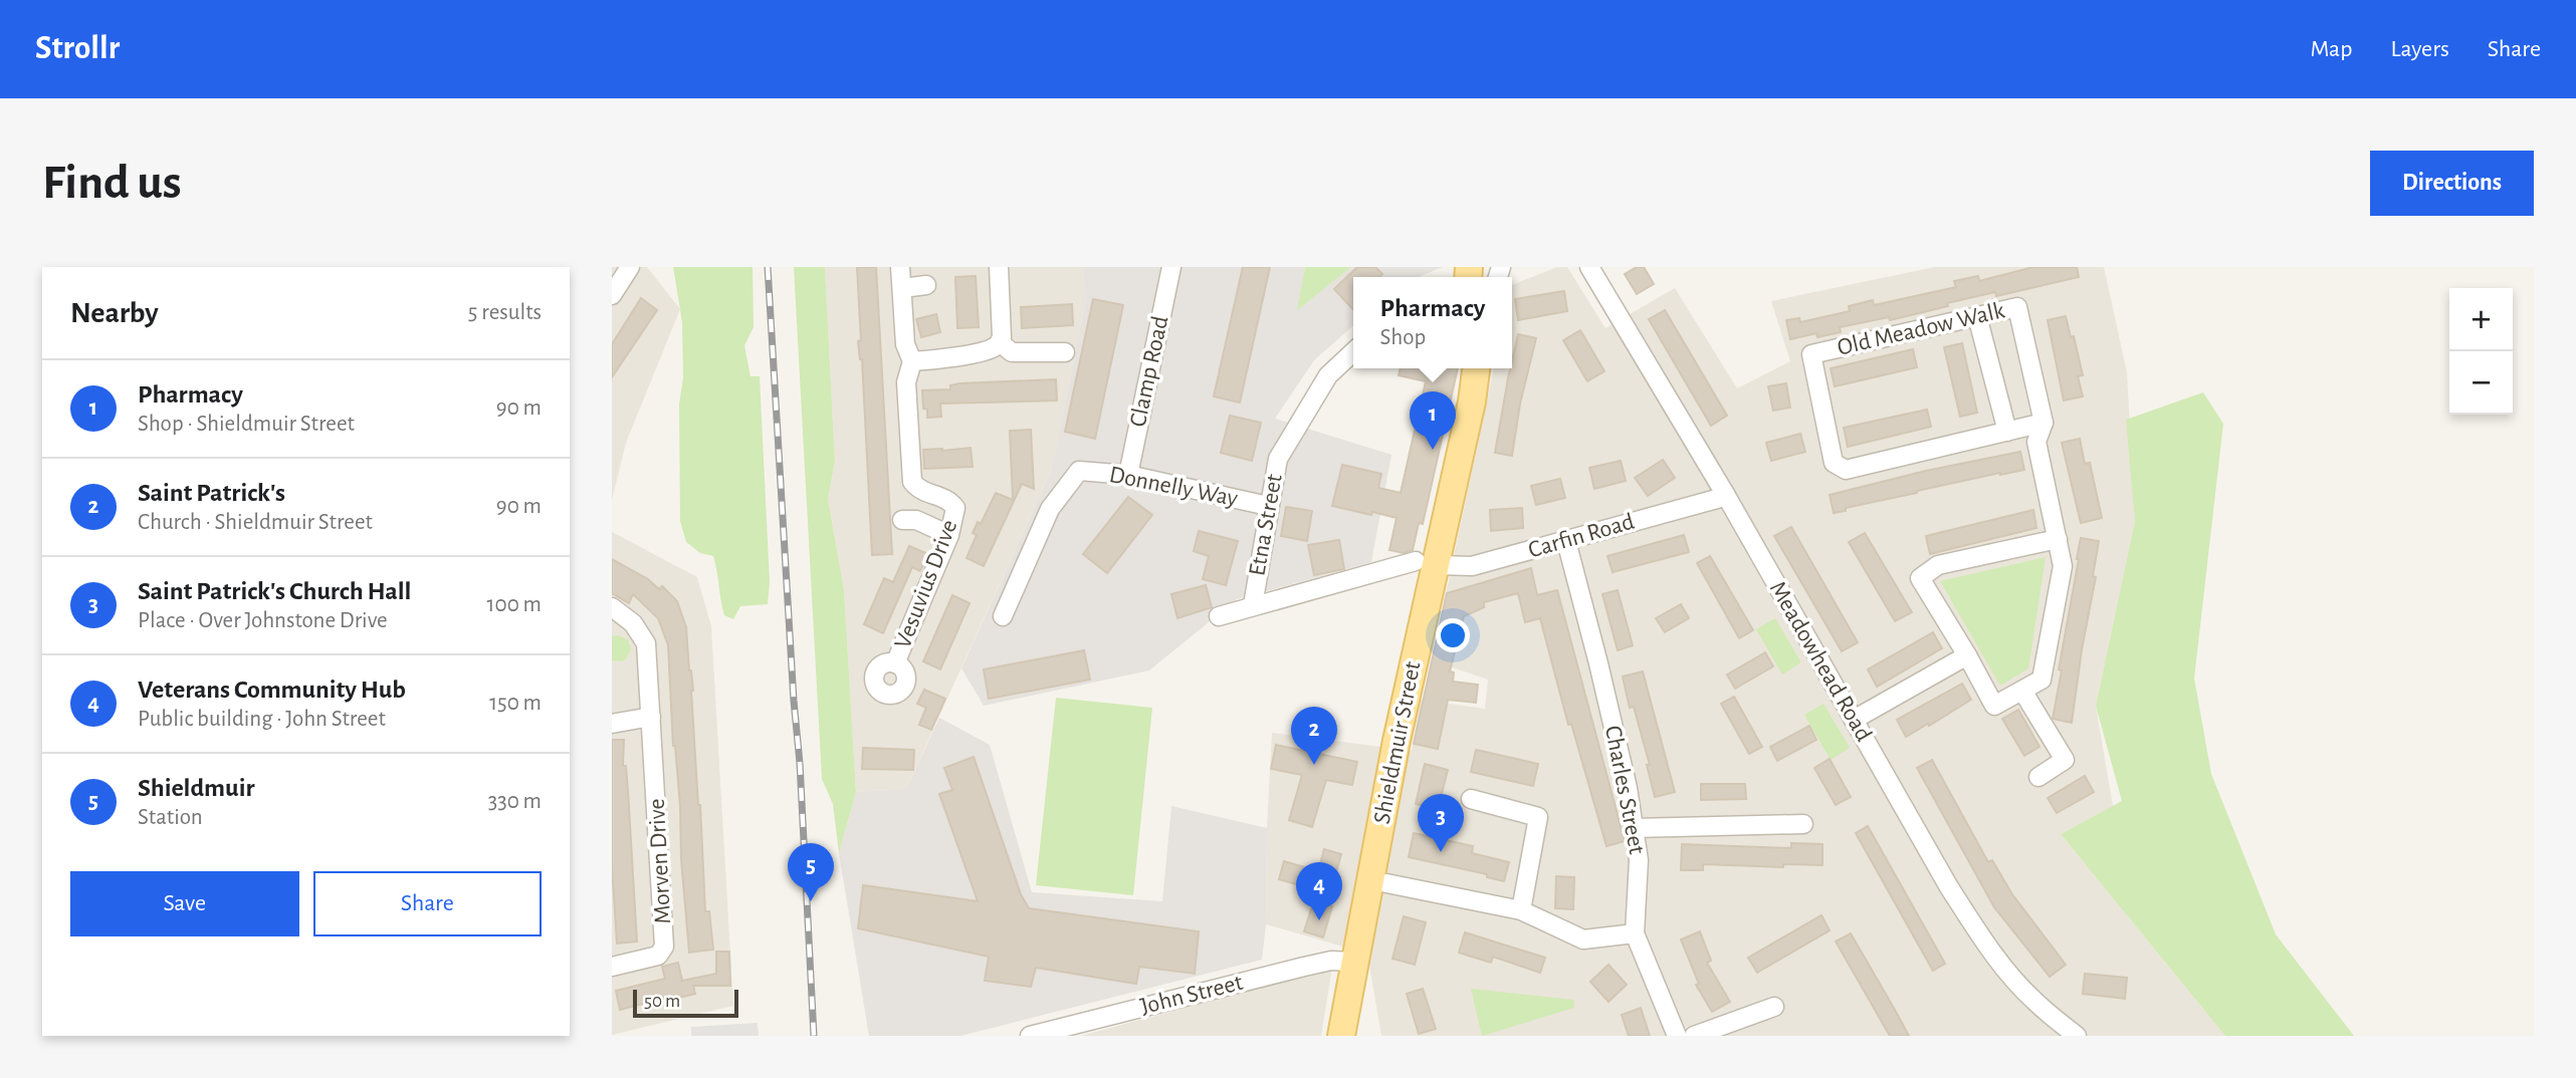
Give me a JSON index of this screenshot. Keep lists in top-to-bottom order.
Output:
{
  "streets": {
    "main road": ["Shieldmuir Street"],
    "street": [
      "Old Meadow Walk",
      "Clamp Road",
      "Donnelly Way",
      "Etna Street",
      "Carfin Road",
      "Vesuvius Drive",
      "Meadowhead Road",
      "Charles Street",
      "Morven Drive",
      "John Street"
    ]
  },
  "crossings": [
    ["Clamp Road", "Donnelly Way"],
    ["Donnelly Way", "Etna Street"],
    ["Etna Street", "Carfin Road"],
    ["Carfin Road", "Meadowhead Road"],
    ["Carfin Road", "Shieldmuir Street"],
    ["Carfin Road", "Charles Street"],
    ["Shieldmuir Street", "John Street"]
  ],
  "scale_bar": "50 m",
  "page": {
    "header": "Strollr",
    "nav": ["Map", "Layers", "Share"],
    "buttons": [
      "Directions",
      ["Save", "Share"]
    ],
    "title": "Find us",
    "heading": ["Nearby", "5 results"],
    "popup": ["Pharmacy", "Shop"],
    "map_buttons": ["+", "−"],
    "list": [
      {
        "mark": "1",
        "name": "Pharmacy",
        "note": "Shop · Shieldmuir Street",
        "value": "90 m"
      },
      {
        "mark": "2",
        "name": "Saint Patrick's",
        "note": "Church · Shieldmuir Street",
        "value": "90 m"
      },
      {
        "mark": "3",
        "name": "Saint Patrick's Church Hall",
        "note": "Place · Over Johnstone Drive",
        "value": "100 m"
      },
      {
        "mark": "4",
        "name": "Veterans Community Hub",
        "note": "Public building · John Street",
        "value": "150 m"
      },
      {
        "mark": "5",
        "name": "Shieldmuir",
        "note": "Station",
        "value": "330 m"
      }
    ],
    "pins": [
      "1",
      "2",
      "3",
      "5",
      "4"
    ],
    "scale": "50 m"
  }
}
